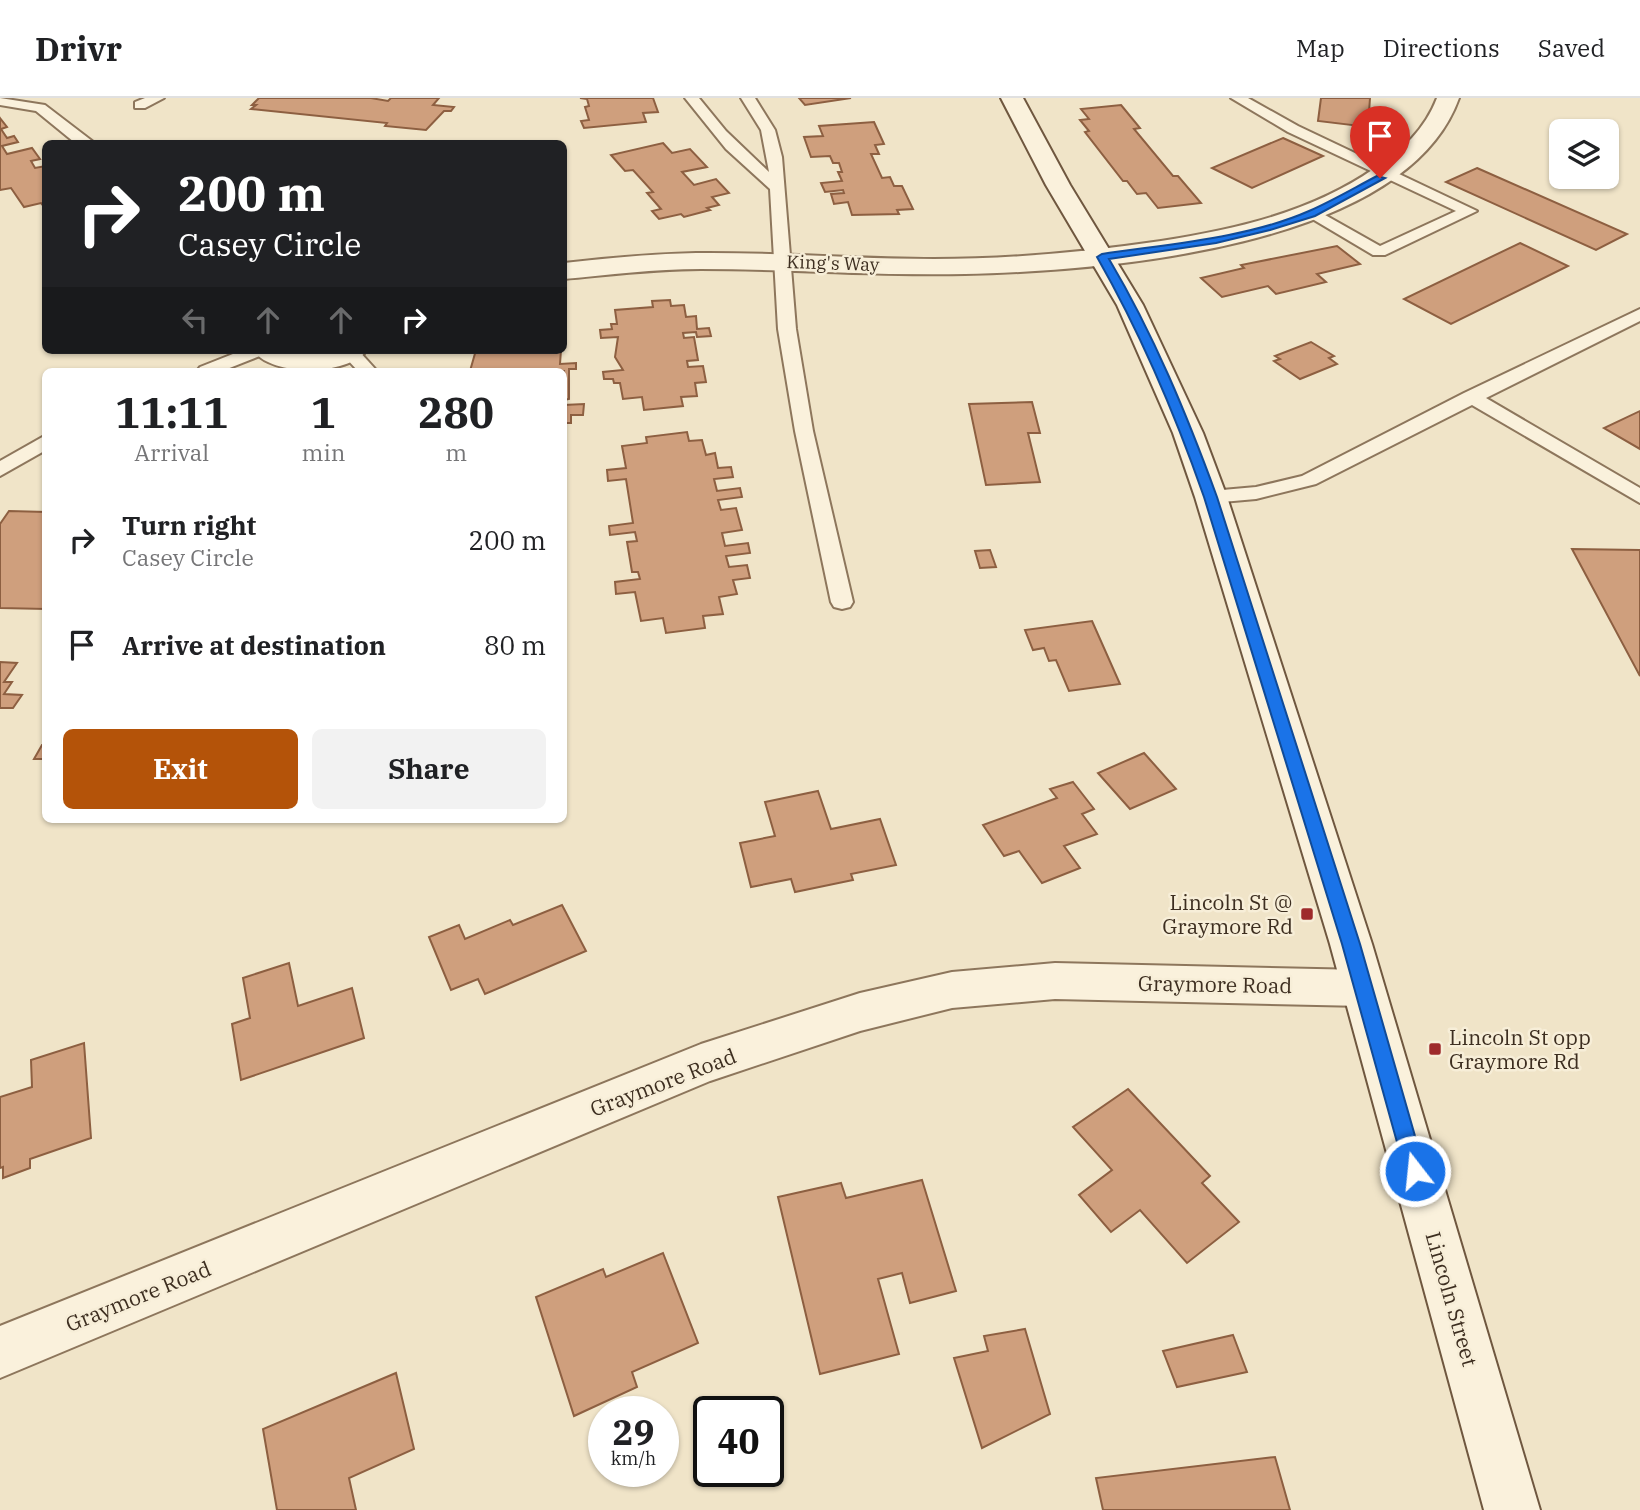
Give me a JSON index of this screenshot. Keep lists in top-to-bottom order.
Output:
{
  "streets": {
    "street": ["King's Way", "Graymore Road", "Lincoln Street"]
  },
  "crossings": [
    ["King's Way", "Lincoln Street"],
    ["Graymore Road", "Lincoln Street"]
  ],
  "places": {
    "transit": ["Lincoln St @ Graymore Rd", "Lincoln St opp Graymore Rd"]
  },
  "page": {
    "header": "Drivr",
    "nav": ["Map", "Directions", "Saved"],
    "turn": ["200 m", "Casey Circle"],
    "eta": [
      "11:11",
      "Arrival",
      "1",
      "min",
      "280",
      "m"
    ],
    "list": [
      {
        "name": "Turn right",
        "note": "Casey Circle",
        "value": "200 m"
      },
      {
        "name": "Arrive at destination",
        "value": "80 m"
      }
    ],
    "buttons": ["Exit", "Share"],
    "speed": "29 km/h",
    "limit": "40"
  }
}
